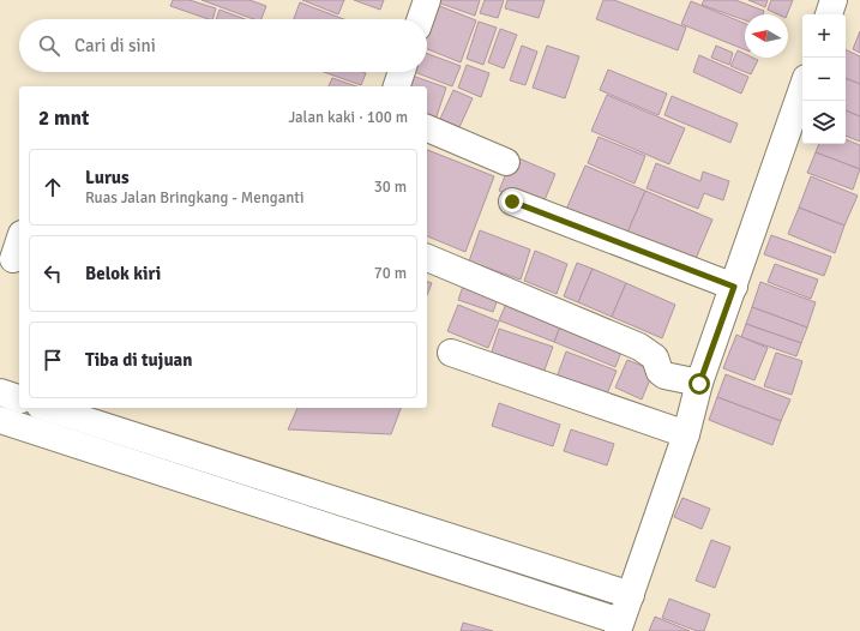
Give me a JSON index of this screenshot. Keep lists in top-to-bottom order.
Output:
{
  "north": "left",
  "page": {
    "map_buttons": ["+", "−"],
    "search": "Cari di sini",
    "heading": ["2 mnt", "Jalan kaki · 100 m"],
    "list": [
      ["Lurus", "Ruas Jalan Bringkang - Menganti", "30 m"],
      ["Belok kiri", "70 m"],
      "Tiba di tujuan"
    ]
  }
}
